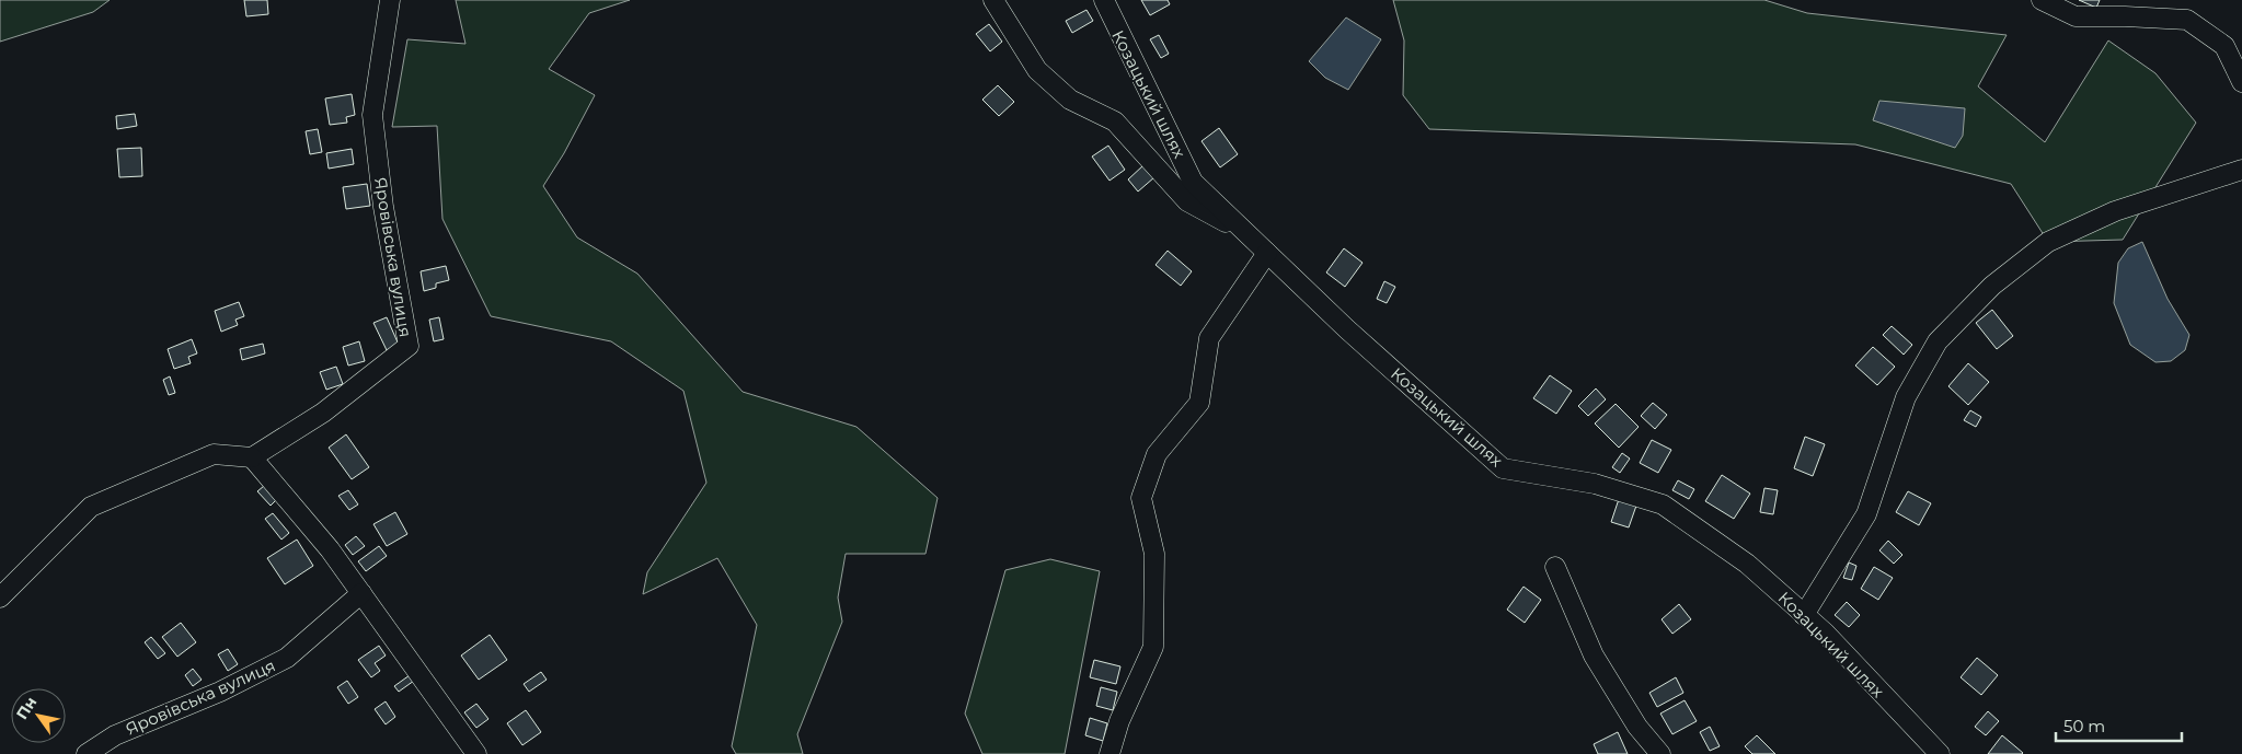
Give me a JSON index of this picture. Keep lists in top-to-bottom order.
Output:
{
  "streets": {
    "street": ["Козацький шлях", "Яровівська вулиця"]
  },
  "scale_bar": "50 m",
  "north": "top left"
}
